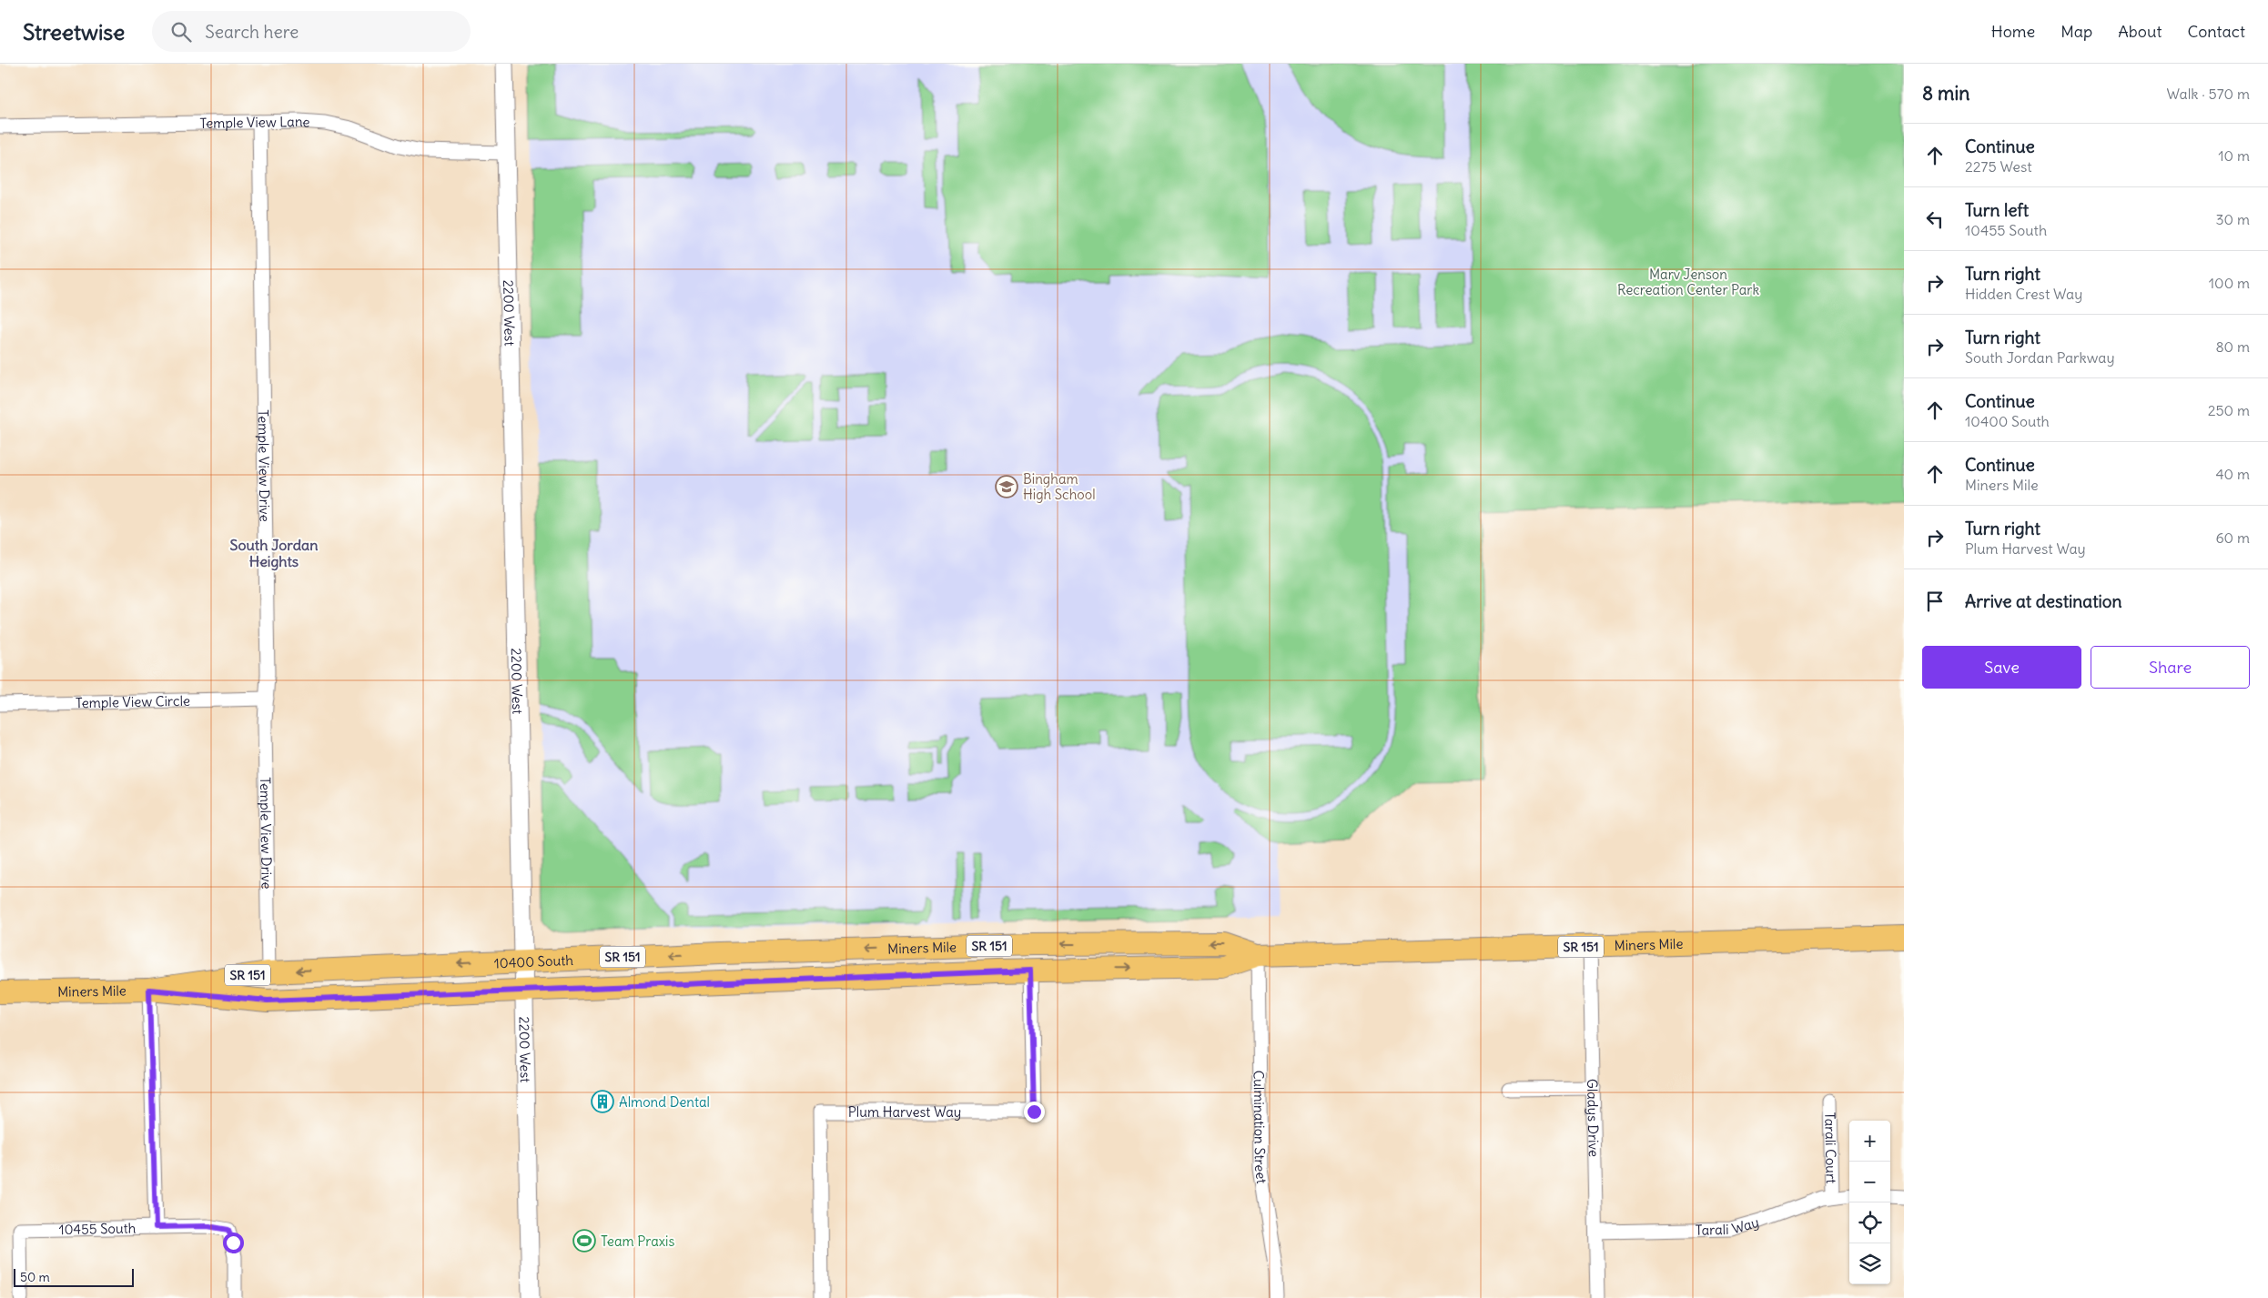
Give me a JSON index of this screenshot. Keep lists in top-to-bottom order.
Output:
{
  "streets": {
    "main road": ["Miners Mile", "SR 151", "10400 South"],
    "street": [
      "Temple View Lane",
      "2200 West",
      "Temple View Drive",
      "Temple View Circle",
      "Plum Harvest Way",
      "Gladys Drive",
      "Culmination Street",
      "Tarali Court",
      "Tarali Way",
      "10455 South"
    ]
  },
  "crossings": [
    ["Temple View Lane", "2200 West"],
    ["Temple View Lane", "Temple View Drive"],
    ["2200 West", "Miners Mile"],
    ["2200 West", "SR 151"],
    ["2200 West", "10400 South"],
    ["Temple View Drive", "Temple View Circle"],
    ["Temple View Drive", "Miners Mile"],
    ["Miners Mile", "SR 151"],
    ["Miners Mile", "10400 South"],
    ["Miners Mile", "Plum Harvest Way"],
    ["Miners Mile", "Gladys Drive"],
    ["Miners Mile", "Culmination Street"],
    ["Gladys Drive", "Tarali Way"],
    ["Tarali Court", "Tarali Way"]
  ],
  "districts": ["South Jordan Heights"],
  "parks": ["Marv Jenson Recreation Center Park"],
  "places": {
    "school or university": ["Bingham High School"],
    "building": ["Almond Dental"],
    "sports": ["Team Praxis"]
  },
  "scale_bar": "50 m",
  "page": {
    "header": "Streetwise",
    "search": "Search here",
    "nav": [
      "Home",
      "Map",
      "About",
      "Contact"
    ],
    "heading": ["8 min", "Walk · 570 m"],
    "list": [
      ["Continue", "2275 West", "10 m"],
      ["Turn left", "10455 South", "30 m"],
      ["Turn right", "Hidden Crest Way", "100 m"],
      ["Turn right", "South Jordan Parkway", "80 m"],
      ["Continue", "10400 South", "250 m"],
      ["Continue", "Miners Mile", "40 m"],
      ["Turn right", "Plum Harvest Way", "60 m"],
      "Arrive at destination"
    ],
    "buttons": ["Save", "Share"],
    "map_buttons": ["+", "−"],
    "scale": "50 m"
  }
}
